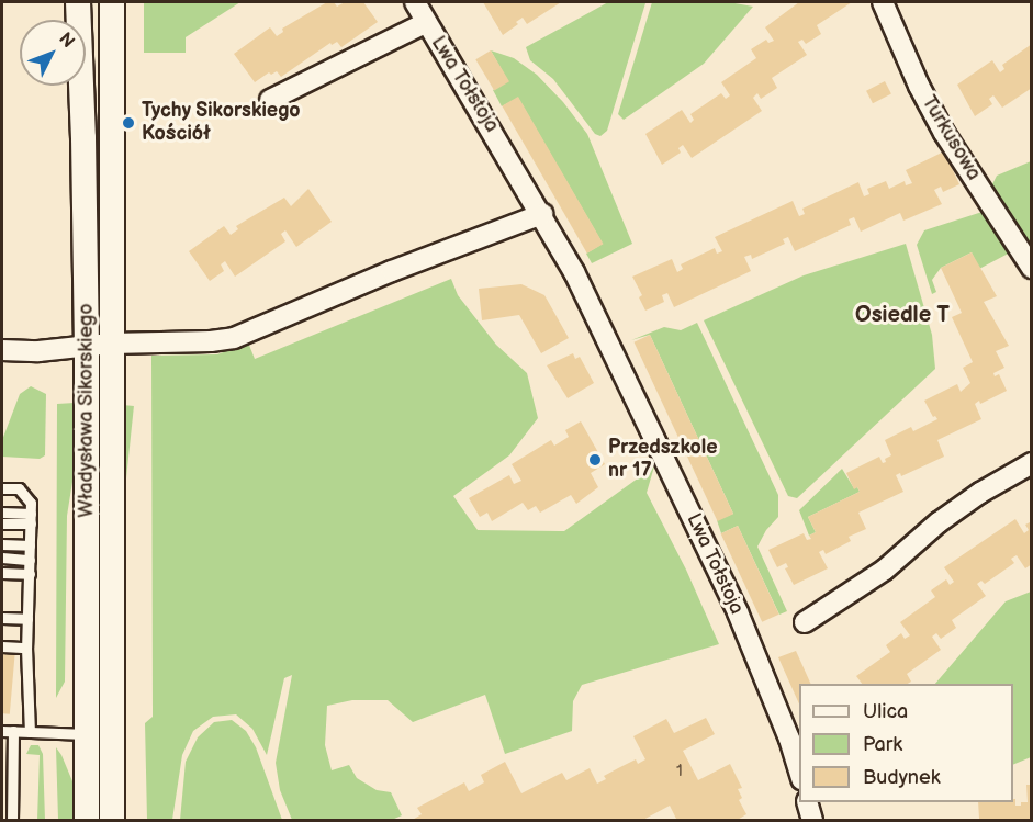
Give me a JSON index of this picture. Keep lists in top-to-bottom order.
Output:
{
  "streets": {
    "street": ["Lwa Tołstoja", "Turkusowa", "Władysława Sikorskiego"]
  },
  "districts": ["Osiedle T"],
  "places": ["Tychy Sikorskiego Kościół", "Przedszkole nr 17"],
  "house_numbers": ["1"],
  "legend": ["Ulica", "Park", "Budynek"],
  "north": "top right"
}
